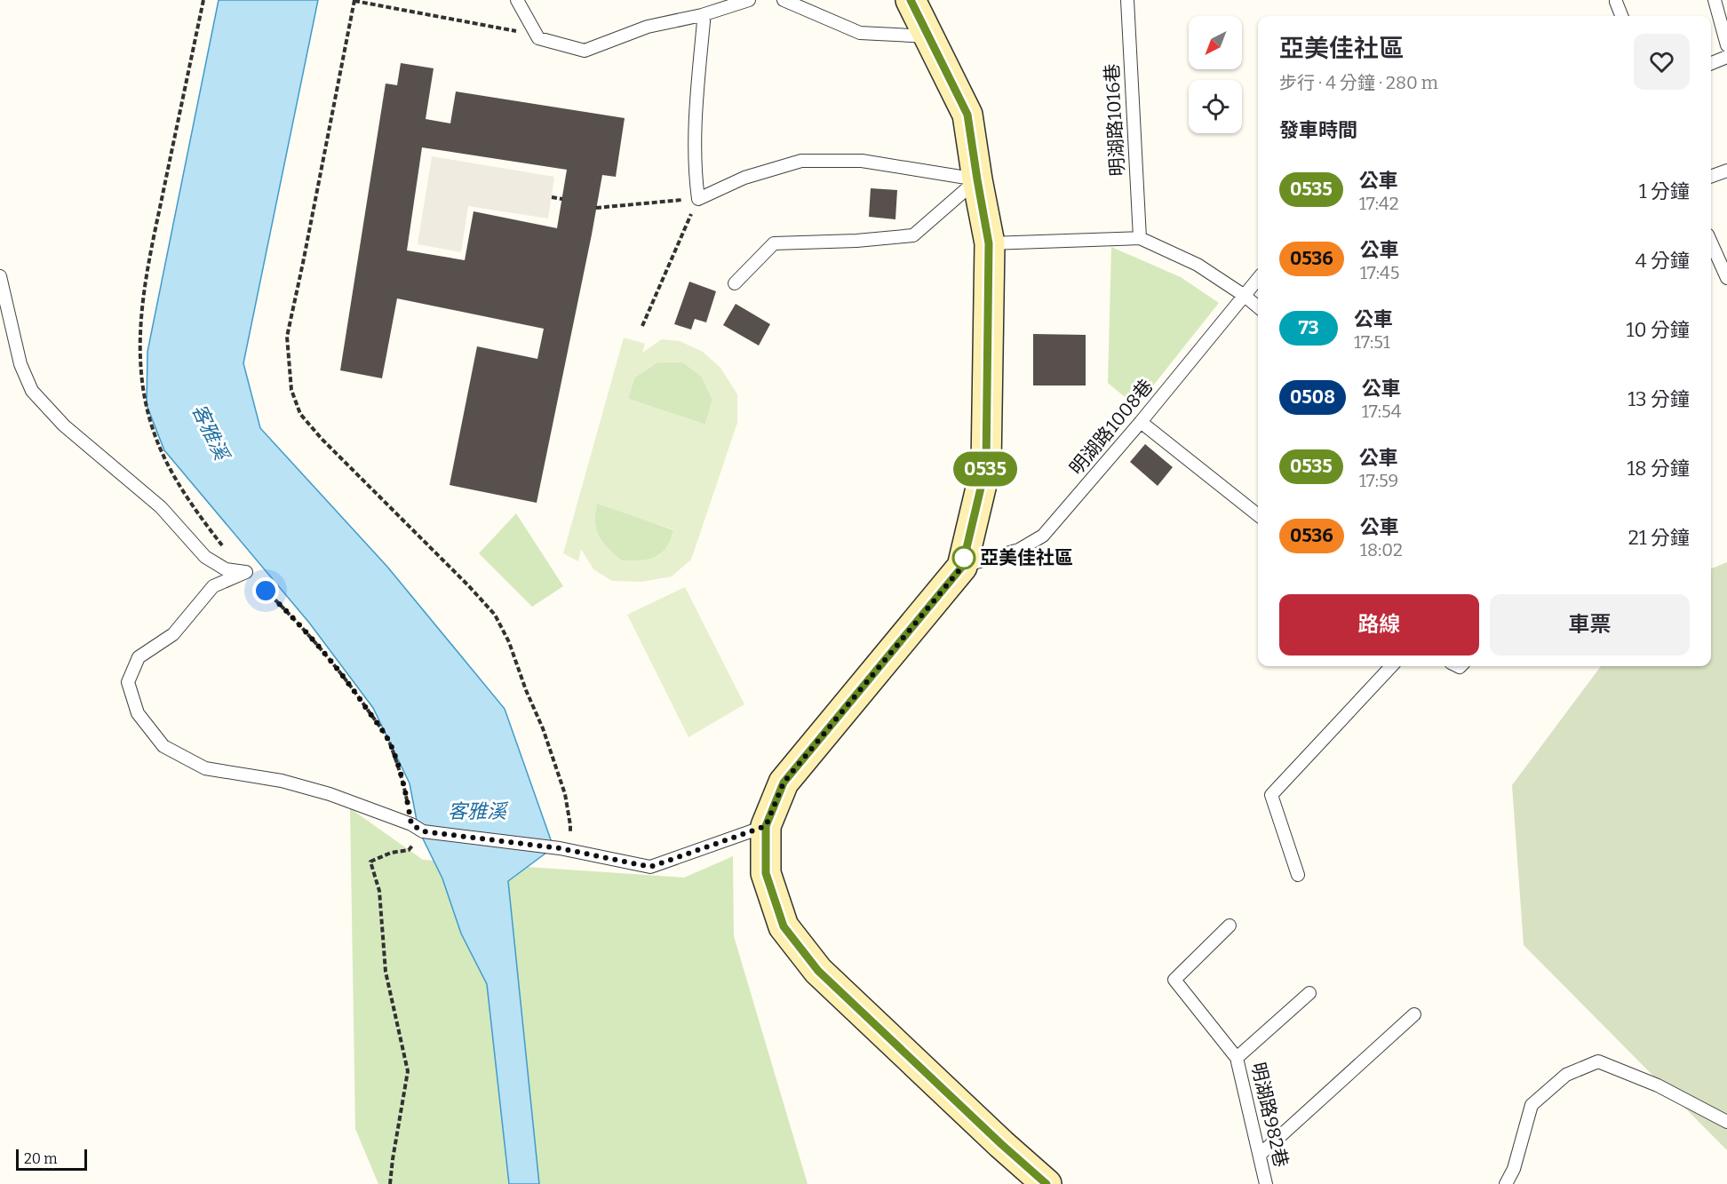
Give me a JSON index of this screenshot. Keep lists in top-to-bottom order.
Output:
{
  "streets": {
    "lane": ["明湖路1016巷", "明湖路1008巷", "明湖路982巷"]
  },
  "water": ["客雅溪"],
  "places": ["亞美佳社區"],
  "lines": ["bus line 0535"],
  "scale_bar": "20 m",
  "north": "bottom left",
  "page": {
    "on_map": "0535",
    "heading": [
      ["亞美佳社區", "步行 · 4 分鐘 · 280 m"],
      "發車時間"
    ],
    "list": [
      {
        "mark": "0535",
        "name": "公車",
        "note": "17:42",
        "value": "1 分鐘"
      },
      {
        "mark": "0536",
        "name": "公車",
        "note": "17:45",
        "value": "4 分鐘"
      },
      {
        "mark": "73",
        "name": "公車",
        "note": "17:51",
        "value": "10 分鐘"
      },
      {
        "mark": "0508",
        "name": "公車",
        "note": "17:54",
        "value": "13 分鐘"
      },
      {
        "mark": "0535",
        "name": "公車",
        "note": "17:59",
        "value": "18 分鐘"
      },
      {
        "mark": "0536",
        "name": "公車",
        "note": "18:02",
        "value": "21 分鐘"
      }
    ],
    "buttons": ["路線", "車票"],
    "scale": "20 m"
  }
}
